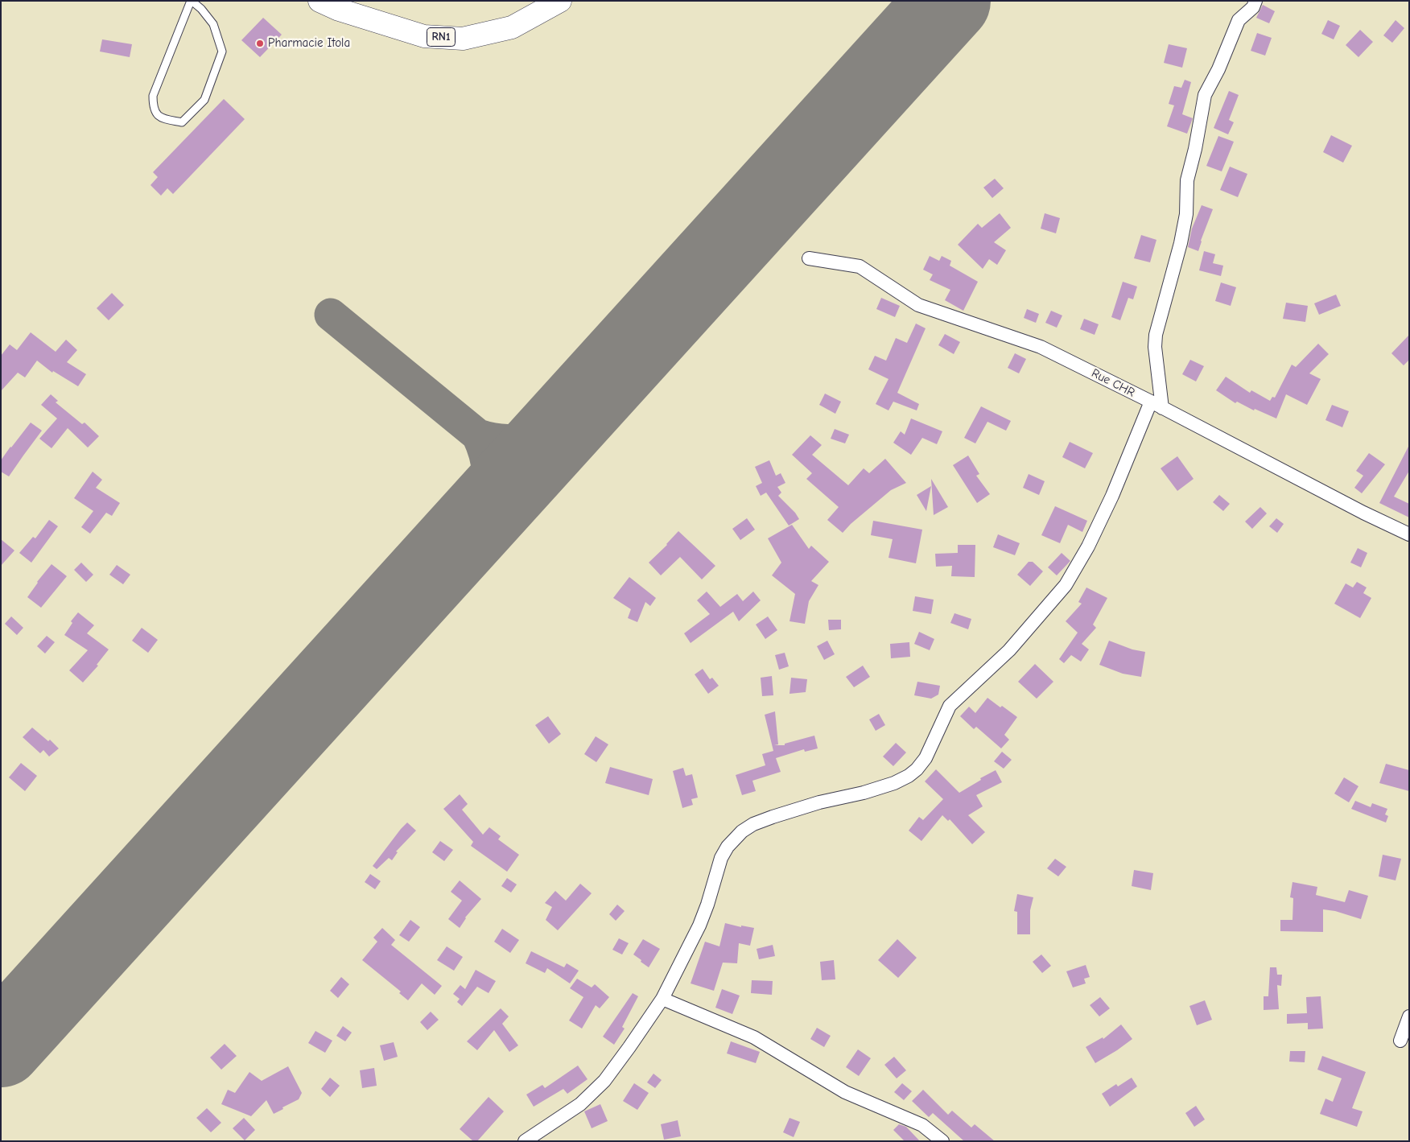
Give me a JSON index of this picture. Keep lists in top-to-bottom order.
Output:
{
  "streets": {
    "highway": ["RN1"],
    "street": ["Rue CHR"]
  },
  "places": ["Pharmacie Itola"]
}
